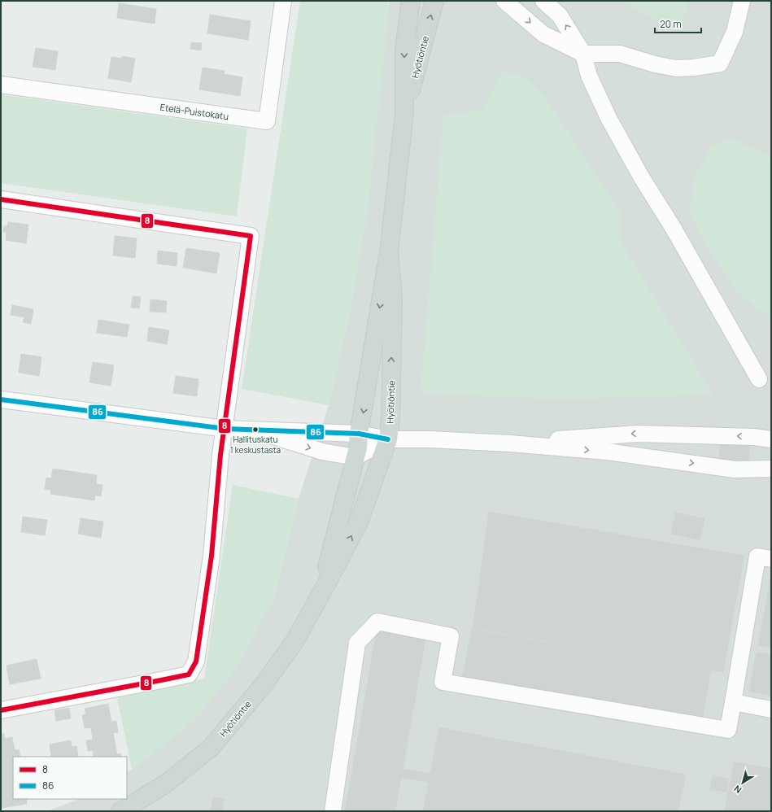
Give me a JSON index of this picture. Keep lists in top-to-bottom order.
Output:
{
  "streets": {
    "main road": ["Hyötiöntie"],
    "street": ["Etelä-Puistokatu"]
  },
  "places": ["Hallituskatu 1 keskustasta"],
  "lines": ["transit line 8", "transit line 86"],
  "legend": ["8", "86"],
  "scale_bar": "20 m",
  "north": "bottom left"
}
